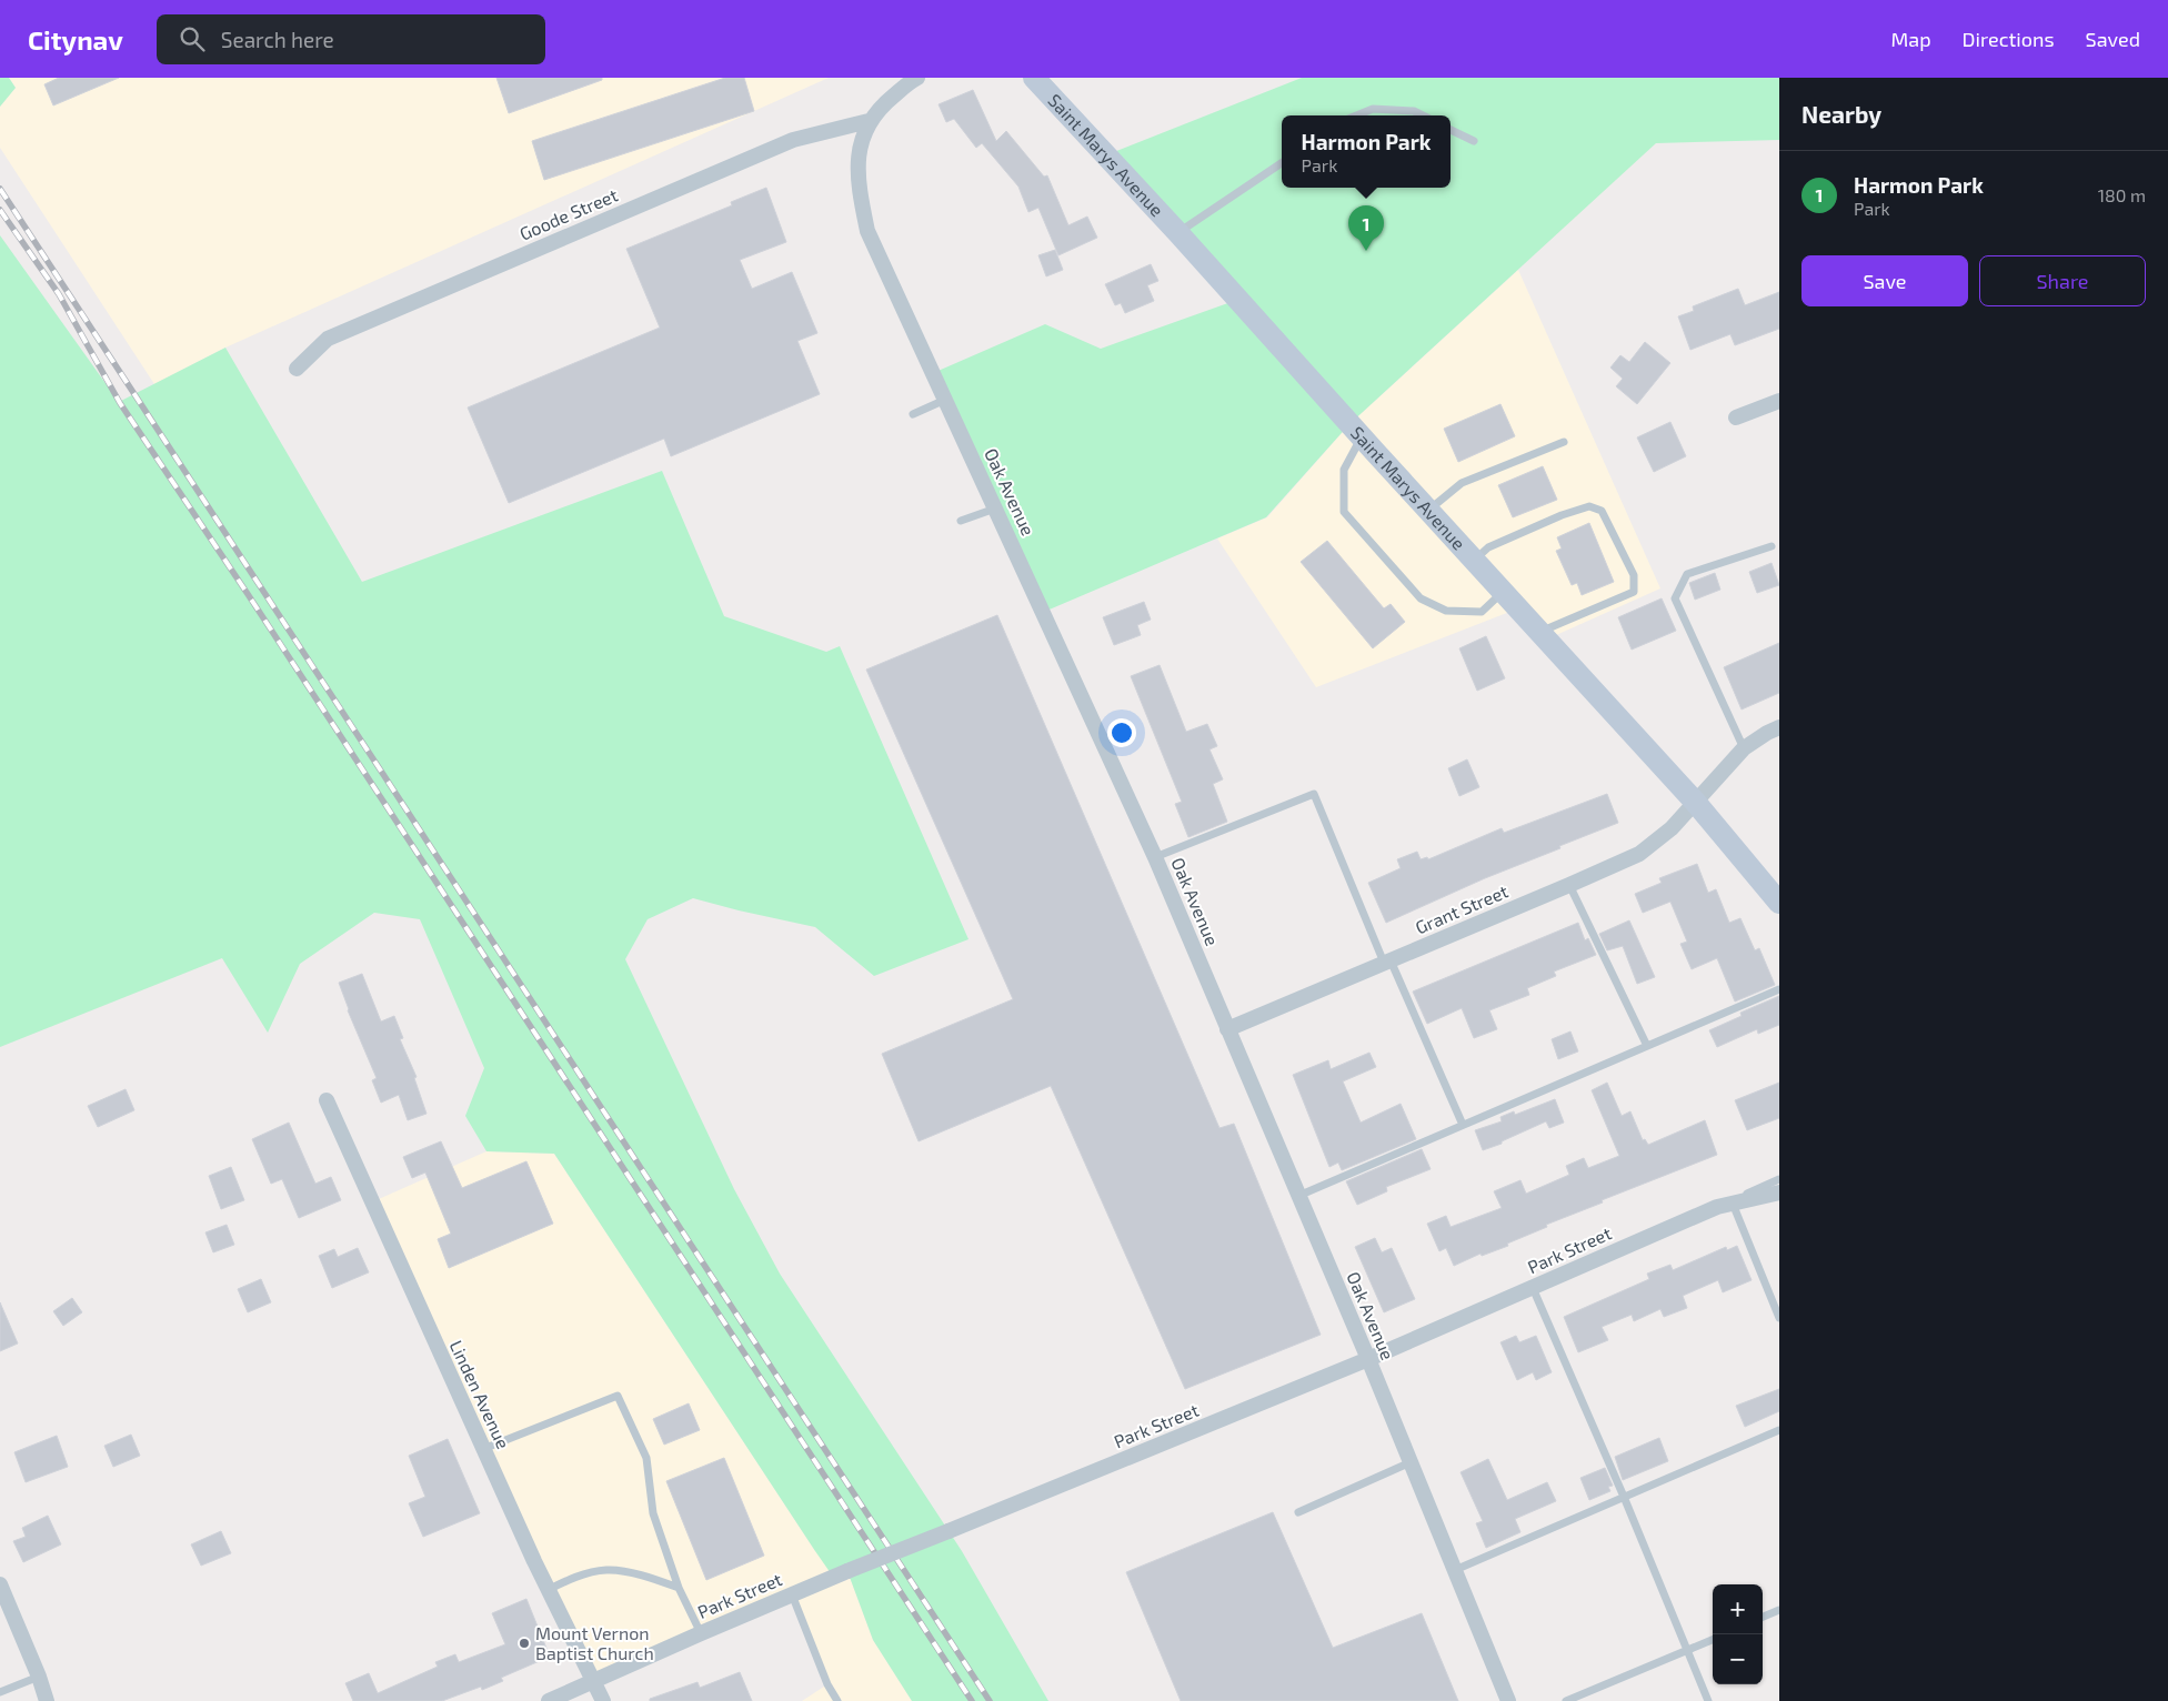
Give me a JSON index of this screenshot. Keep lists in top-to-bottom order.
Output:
{
  "streets": {
    "main road": ["Saint Marys Avenue"],
    "street": [
      "Goode Street",
      "Oak Avenue",
      "Grant Street",
      "Park Street",
      "Linden Avenue"
    ]
  },
  "crossings": [
    ["Saint Marys Avenue", "Grant Street"],
    ["Goode Street", "Oak Avenue"],
    ["Oak Avenue", "Grant Street"],
    ["Oak Avenue", "Park Street"],
    ["Park Street", "Linden Avenue"]
  ],
  "places": ["Mount Vernon Baptist Church"],
  "page": {
    "header": "Citynav",
    "search": "Search here",
    "nav": ["Map", "Directions", "Saved"],
    "heading": "Nearby",
    "popup": ["Harmon Park", "Park"],
    "list": [
      {
        "mark": "1",
        "name": "Harmon Park",
        "note": "Park",
        "value": "180 m"
      }
    ],
    "pins": "1",
    "buttons": ["Save", "Share"],
    "map_buttons": ["+", "−"]
  }
}
